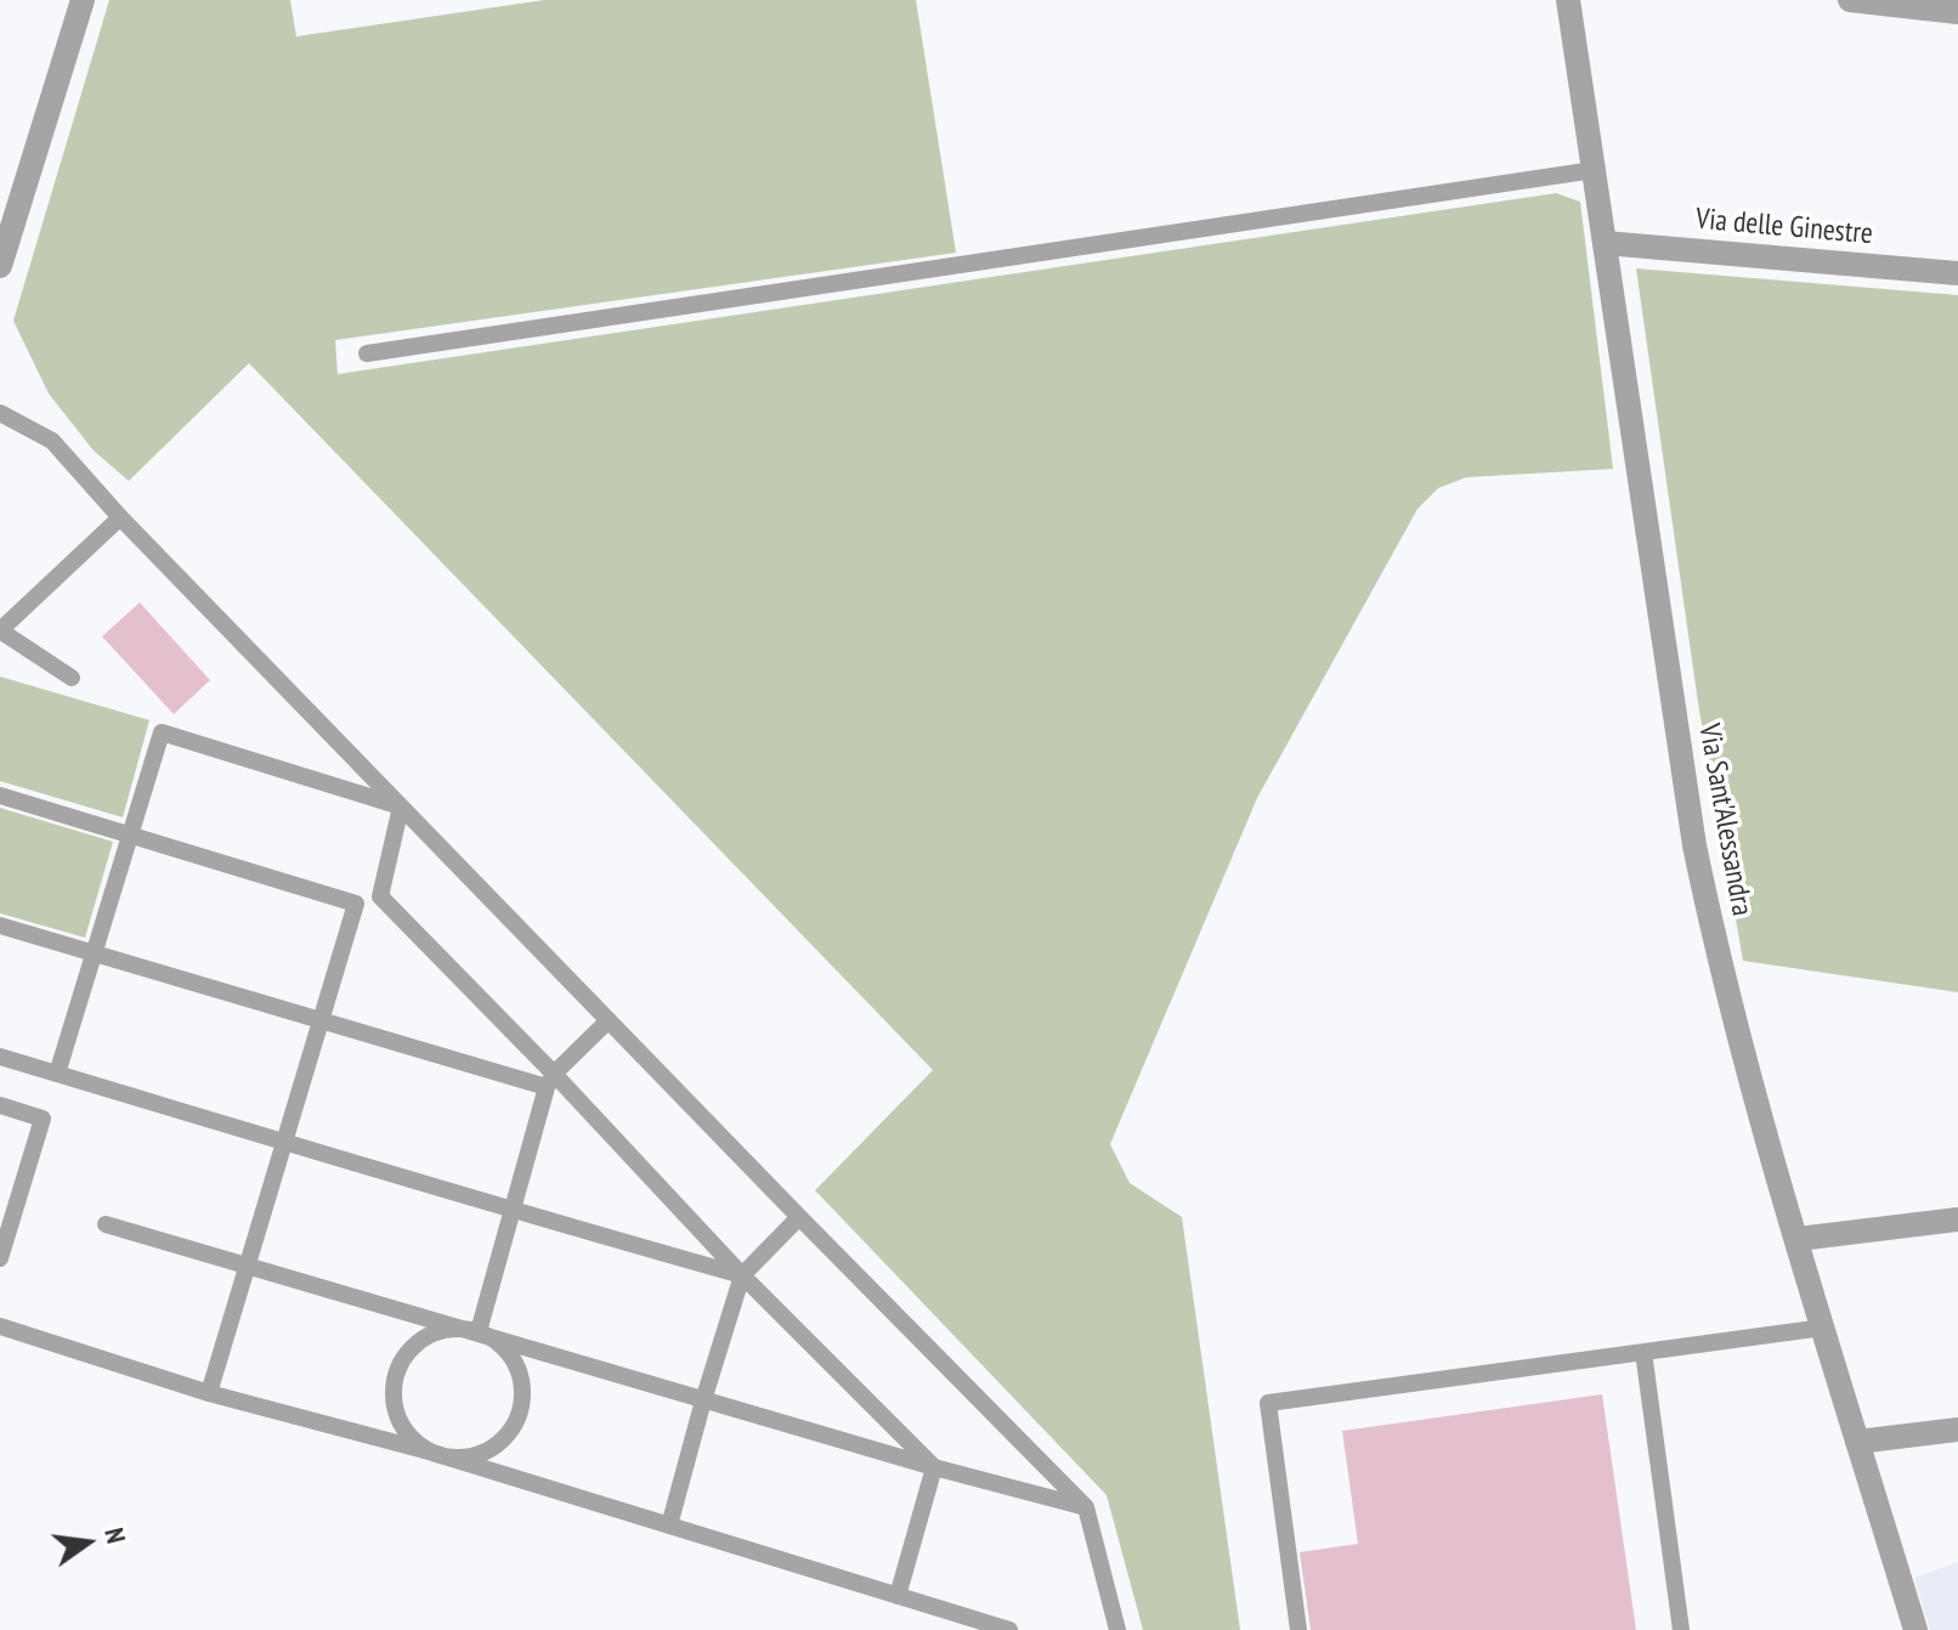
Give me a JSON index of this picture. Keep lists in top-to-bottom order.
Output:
{
  "streets": {
    "street": ["Via delle Ginestre", "Via Sant'Alessandra"]
  },
  "crossings": [
    ["Via delle Ginestre", "Via Sant'Alessandra"]
  ],
  "north": "right"
}
